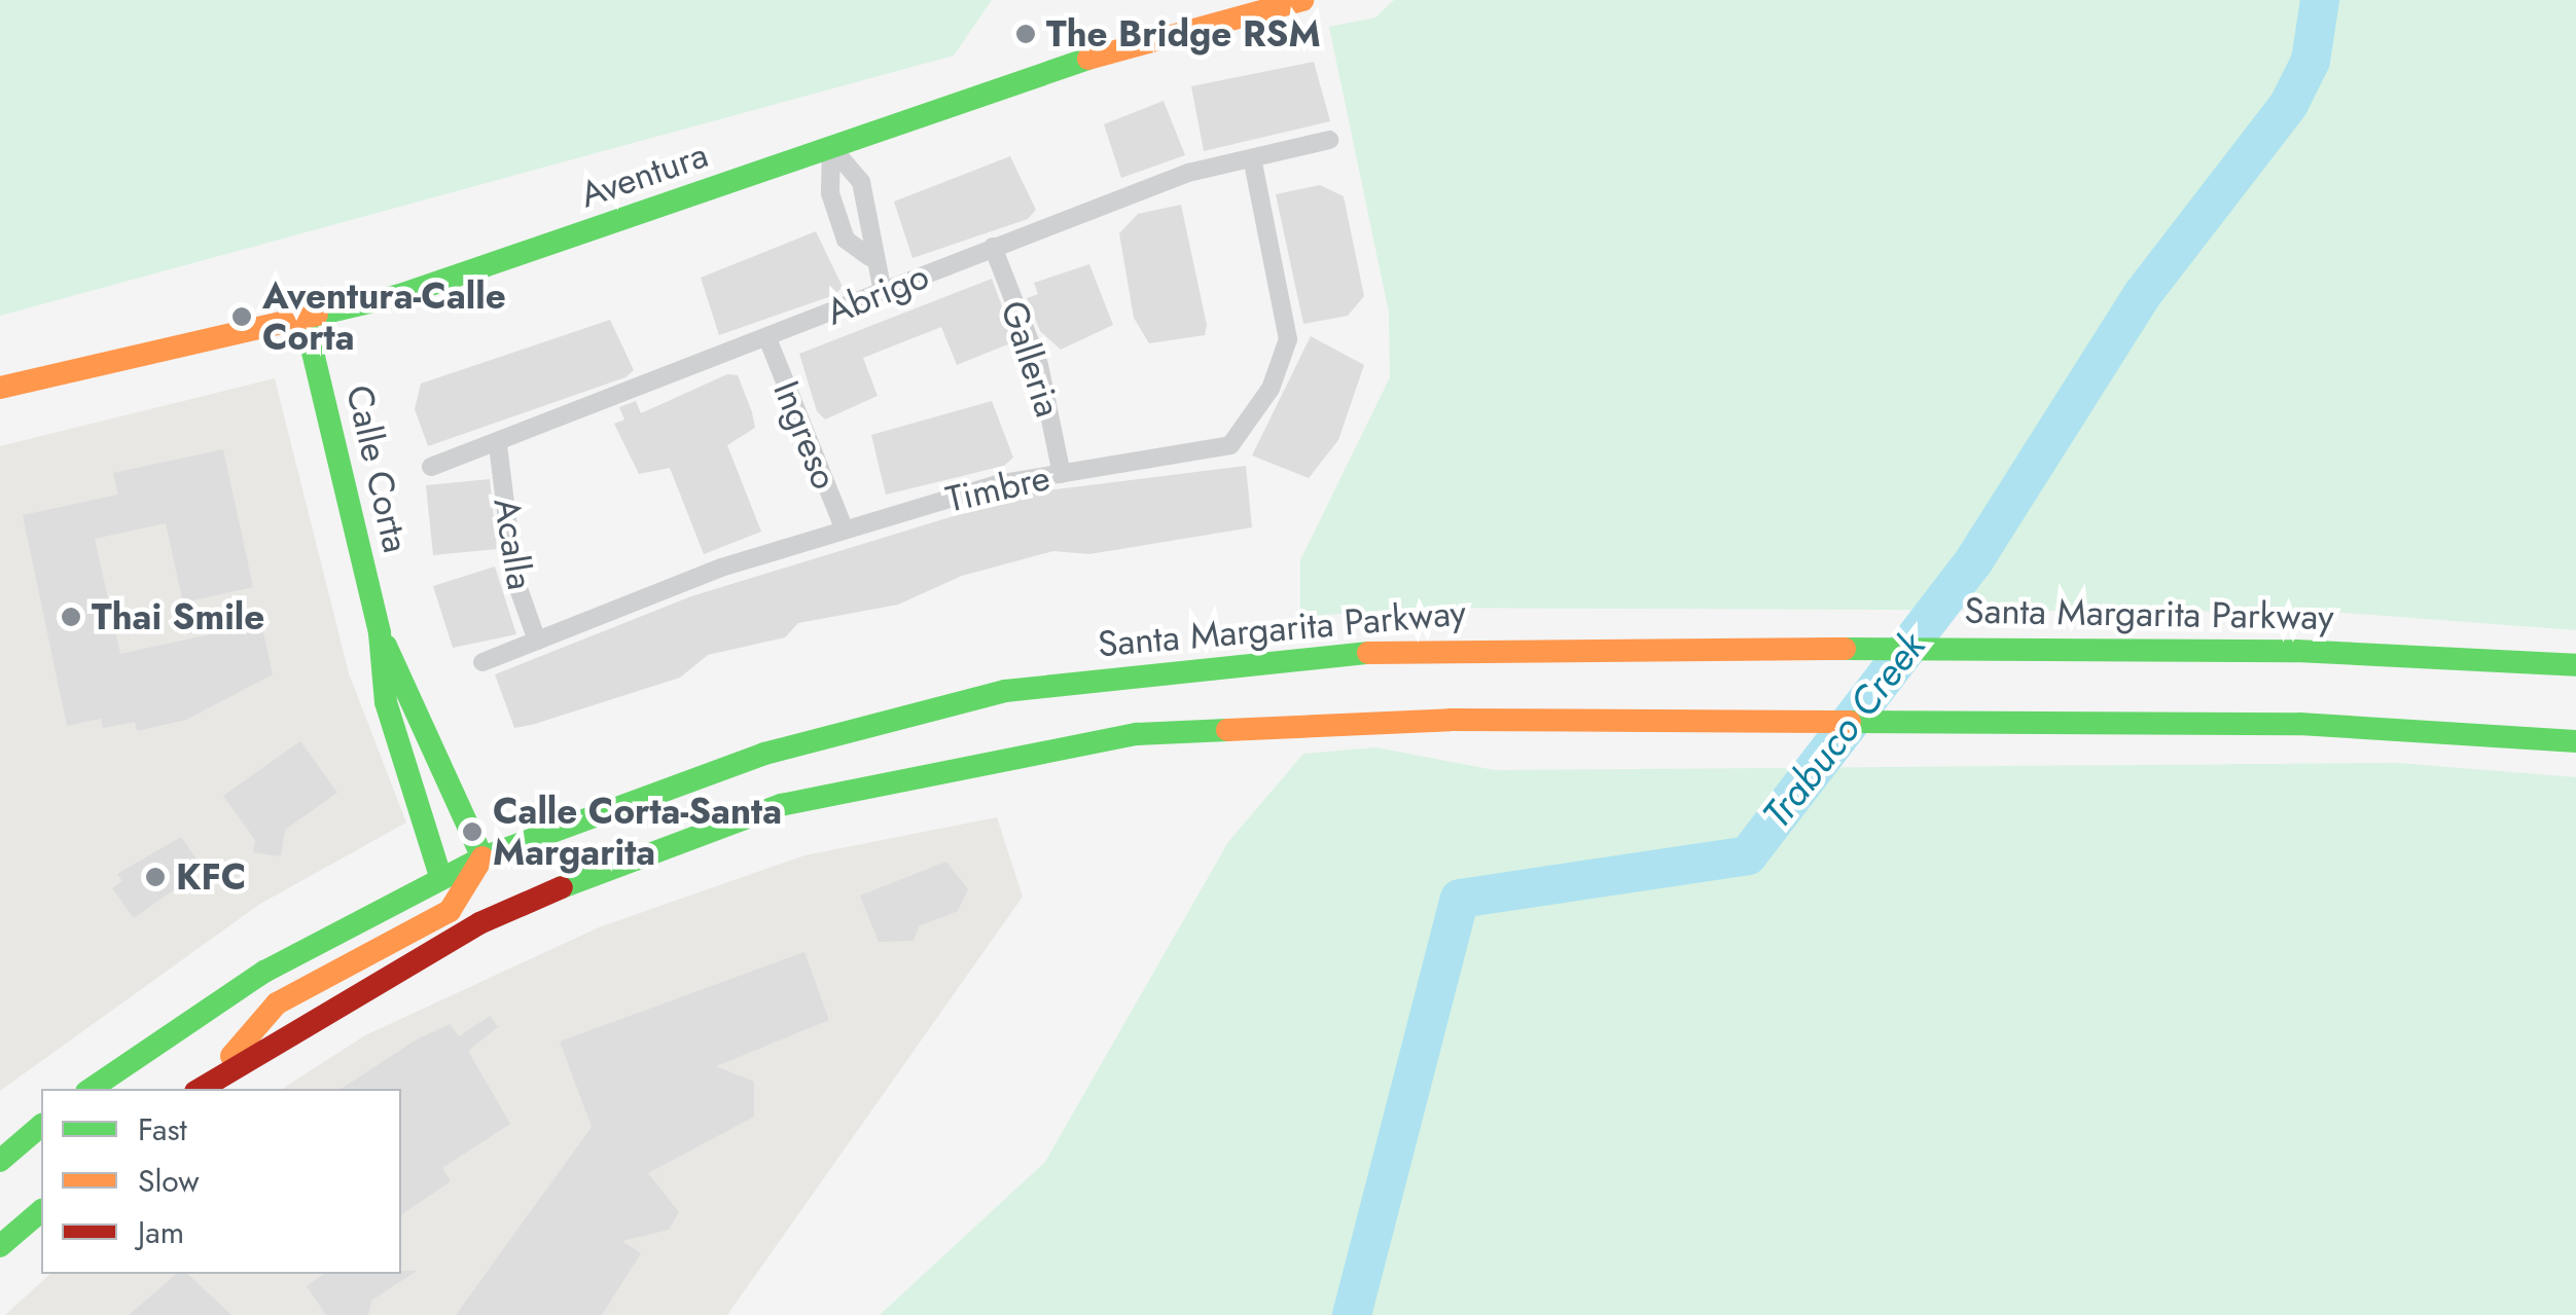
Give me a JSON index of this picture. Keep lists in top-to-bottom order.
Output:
{
  "streets": {
    "main road": ["Aventura", "Calle Corta", "Santa Margarita Parkway"],
    "street": [
      "Abrigo",
      "Galleria",
      "Ingreso",
      "Timbre",
      "Acalla"
    ]
  },
  "crossings": [
    ["Aventura", "Calle Corta"],
    ["Abrigo", "Galleria"],
    ["Abrigo", "Ingreso"],
    ["Abrigo", "Timbre"],
    ["Abrigo", "Acalla"],
    ["Galleria", "Timbre"],
    ["Ingreso", "Timbre"],
    ["Calle Corta", "Santa Margarita Parkway"],
    ["Timbre", "Acalla"]
  ],
  "water": ["Trabuco Creek"],
  "places": [
    "The Bridge RSM",
    "Aventura-Calle Corta",
    "Thai Smile",
    "Calle Corta-Santa Margarita",
    "KFC"
  ],
  "legend": ["Fast", "Slow", "Jam"]
}
